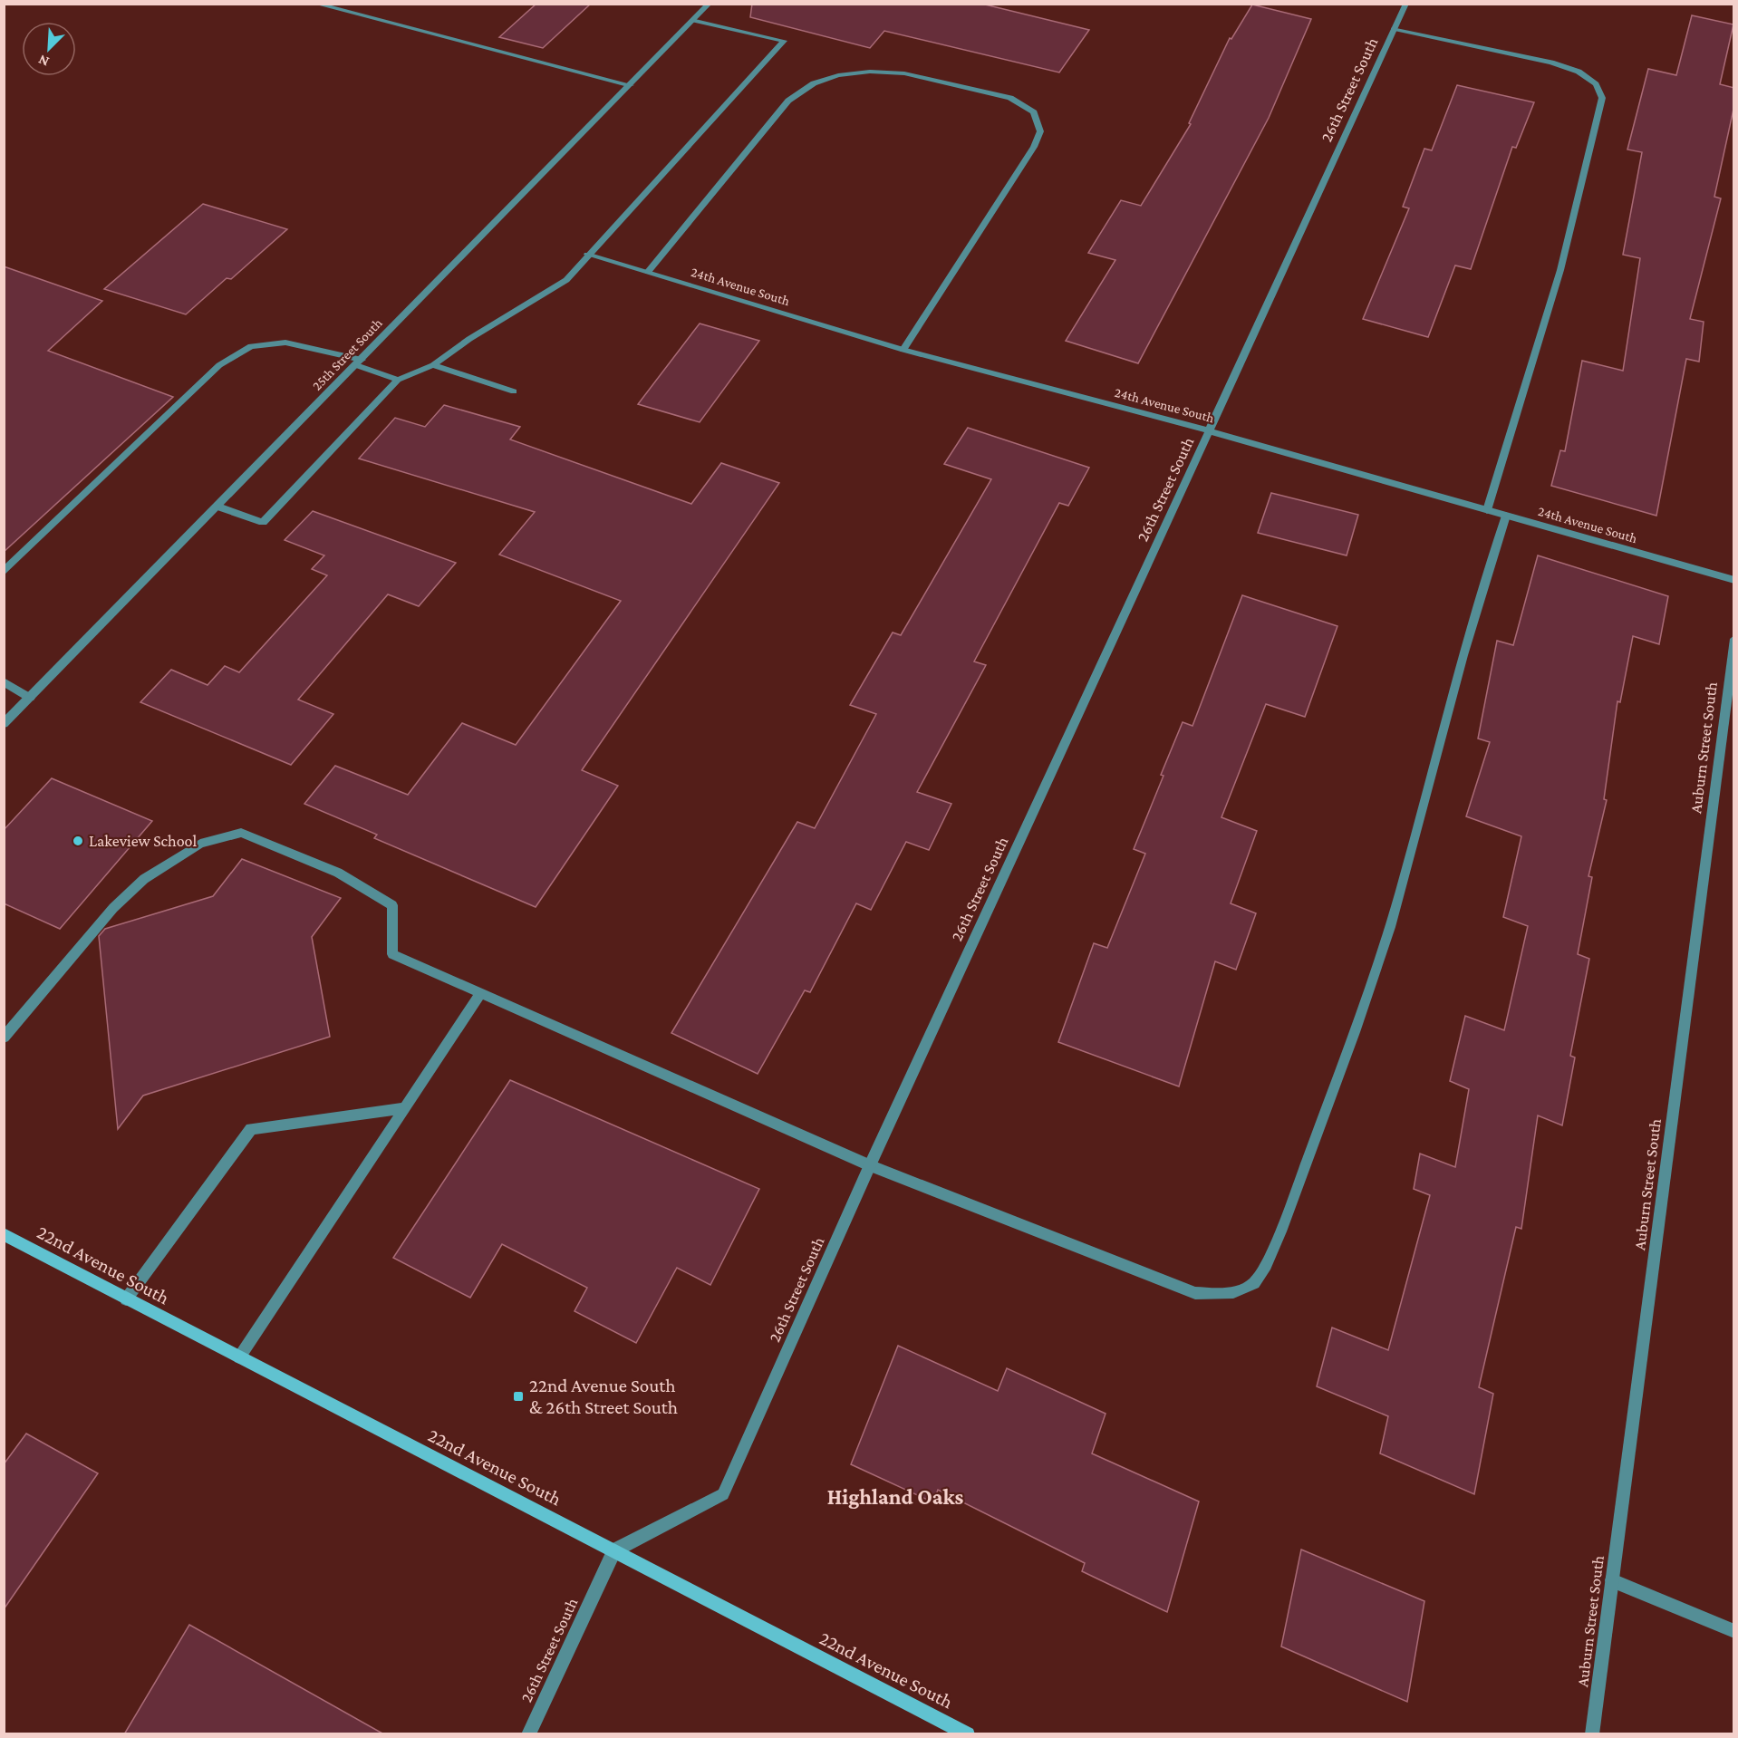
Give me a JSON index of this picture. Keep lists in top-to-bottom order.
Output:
{
  "streets": {
    "main road": ["22nd Avenue South"],
    "street": [
      "26th Street South",
      "24th Avenue South",
      "25th Street South",
      "Auburn Street South"
    ]
  },
  "crossings": [
    ["26th Street South", "24th Avenue South"],
    ["26th Street South", "22nd Avenue South"]
  ],
  "districts": ["Highland Oaks"],
  "places": {
    "other": ["Lakeview School"],
    "transit": ["22nd Avenue South & 26th Street South"]
  },
  "north": "bottom left"
}
